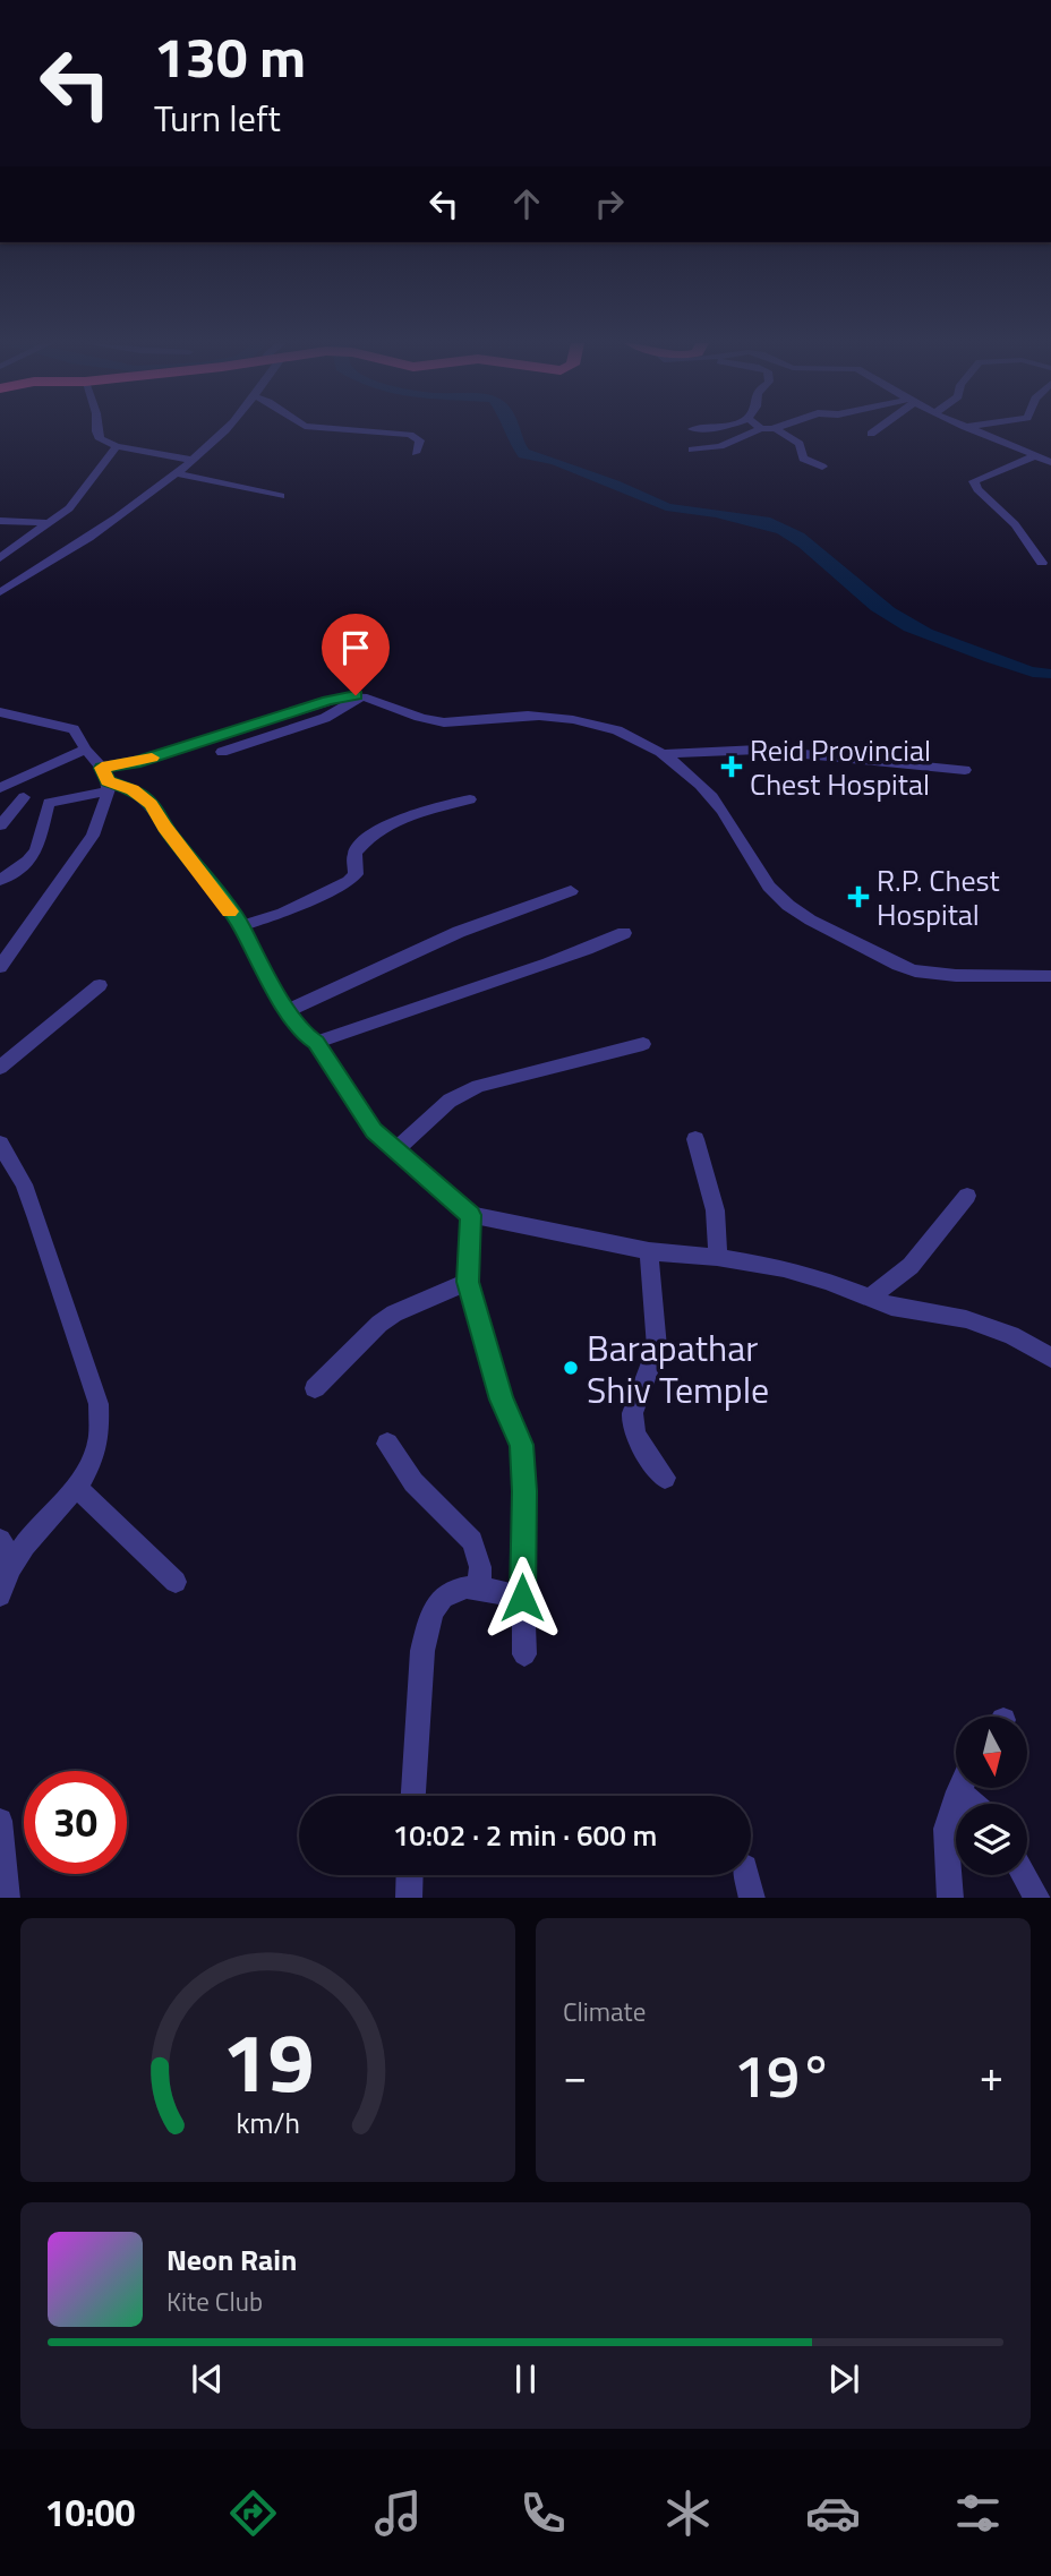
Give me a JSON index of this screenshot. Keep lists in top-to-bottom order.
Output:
{
  "places": {
    "health": ["Reid Provincial Chest Hospital", "R.P. Chest Hospital"],
    "other": ["Barapathar Shiv Temple"]
  },
  "north": "bottom",
  "page": {
    "turn": ["130 m", "Turn left"],
    "limit": "30",
    "trip": "10:02 · 2 min · 600 m",
    "tile": "Climate",
    "heat": ["−", "19°", "+"],
    "song": ["Neon Rain", "Kite Club"],
    "tabs": "10:00",
    "gauge": ["19", "km/h"]
  }
}
